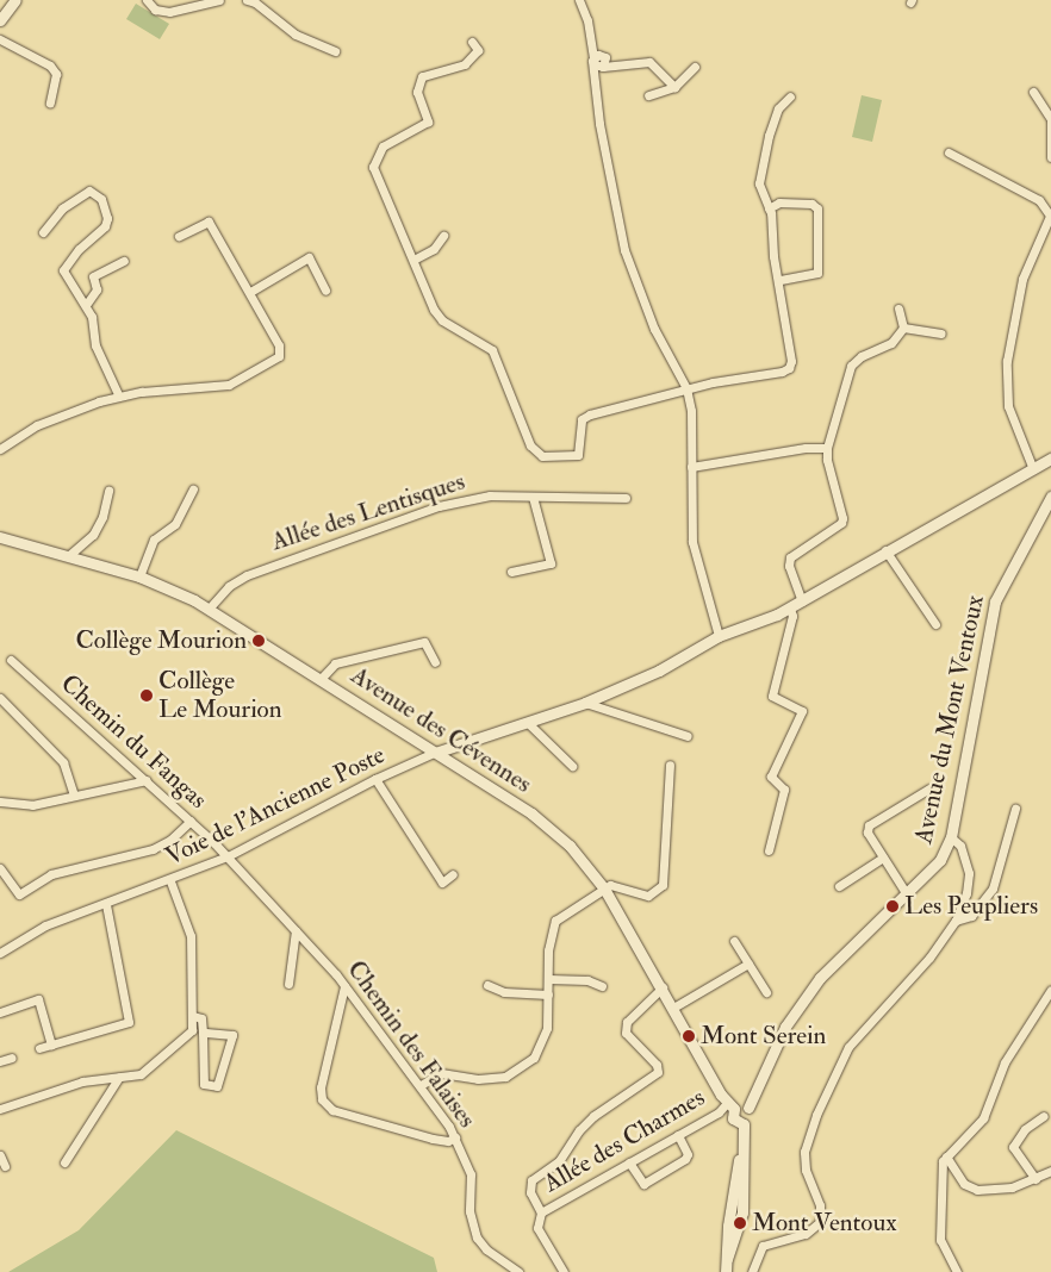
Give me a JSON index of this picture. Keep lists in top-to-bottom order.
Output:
{
  "streets": {
    "street": [
      "Allée des Lentisques",
      "Avenue du Mont Ventoux",
      "Avenue des Cévennes",
      "Chemin du Fangas",
      "Voie de l'Ancienne Poste",
      "Chemin des Falaises",
      "Allée des Charmes"
    ]
  },
  "crossings": [
    ["Allée des Lentisques", "Avenue des Cévennes"],
    ["Avenue du Mont Ventoux", "Avenue des Cévennes"],
    ["Avenue des Cévennes", "Voie de l'Ancienne Poste"],
    ["Avenue des Cévennes", "Allée des Charmes"],
    ["Chemin du Fangas", "Voie de l'Ancienne Poste"],
    ["Chemin du Fangas", "Chemin des Falaises"],
    ["Voie de l'Ancienne Poste", "Chemin des Falaises"]
  ],
  "places": [
    "Collège Mourion",
    "Collège Le Mourion",
    "Les Peupliers",
    "Mont Serein",
    "Mont Ventoux"
  ]
}
